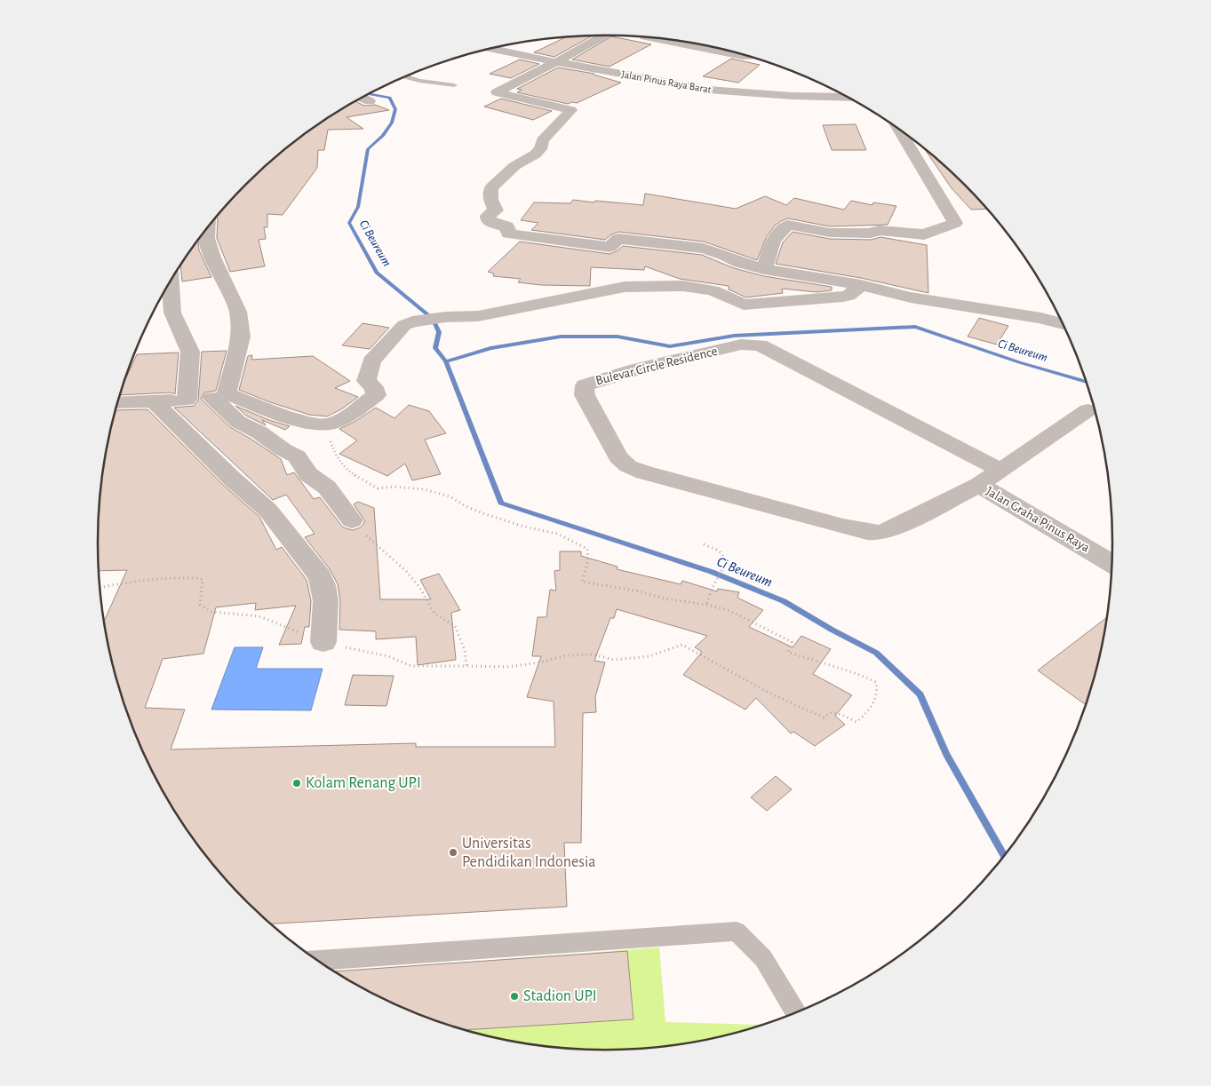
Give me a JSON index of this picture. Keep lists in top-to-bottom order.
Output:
{
  "streets": {
    "street": ["Jalan Pinus Raya Barat", "Bulevar Circle Residence", "Jalan Graha Pinus Raya"]
  },
  "crossings": [
    ["Bulevar Circle Residence", "Jalan Graha Pinus Raya"]
  ],
  "water": ["Ci Beureum"],
  "places": ["Kolam Renang UPI", "Universitas Pendidikan Indonesia", "Stadion UPI"]
}
